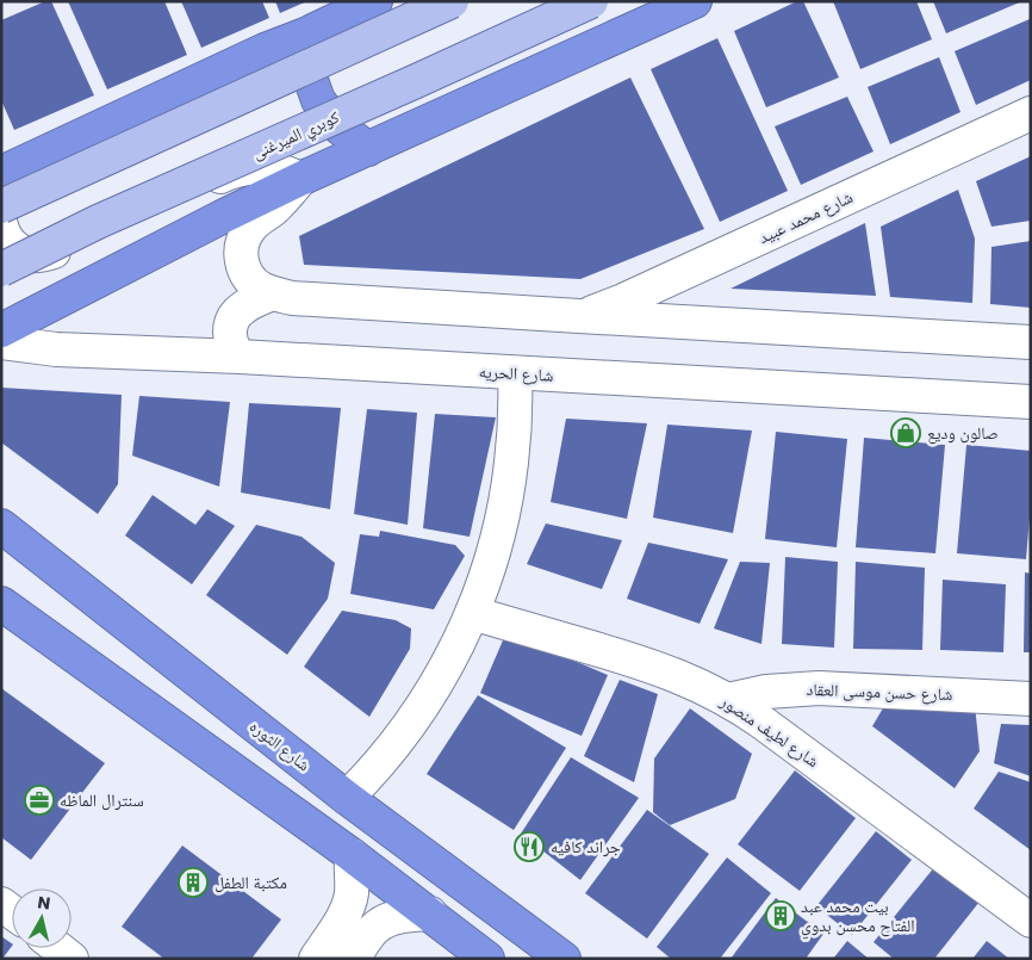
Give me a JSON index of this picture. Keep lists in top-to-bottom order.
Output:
{
  "streets": {
    "highway": ["شارع الثوره"],
    "main road": ["كوبري الميرغنى"],
    "street": [
      "شارع محمد عبيد",
      "شارع الحريه",
      "شارع حسن موسى العقاد",
      "شارع لطيف منصور"
    ]
  },
  "crossings": [
    ["شارع حسن موسى العقاد", "شارع لطيف منصور"]
  ],
  "places": {
    "shop": ["صالون وديع"],
    "office": ["سنترال الماظه"],
    "restaurant": ["جراند كافيه"],
    "building": ["مكتبة الطفل", "بيت محمد عبد الفتاح محسن بدوي"]
  },
  "north": "top"
}
